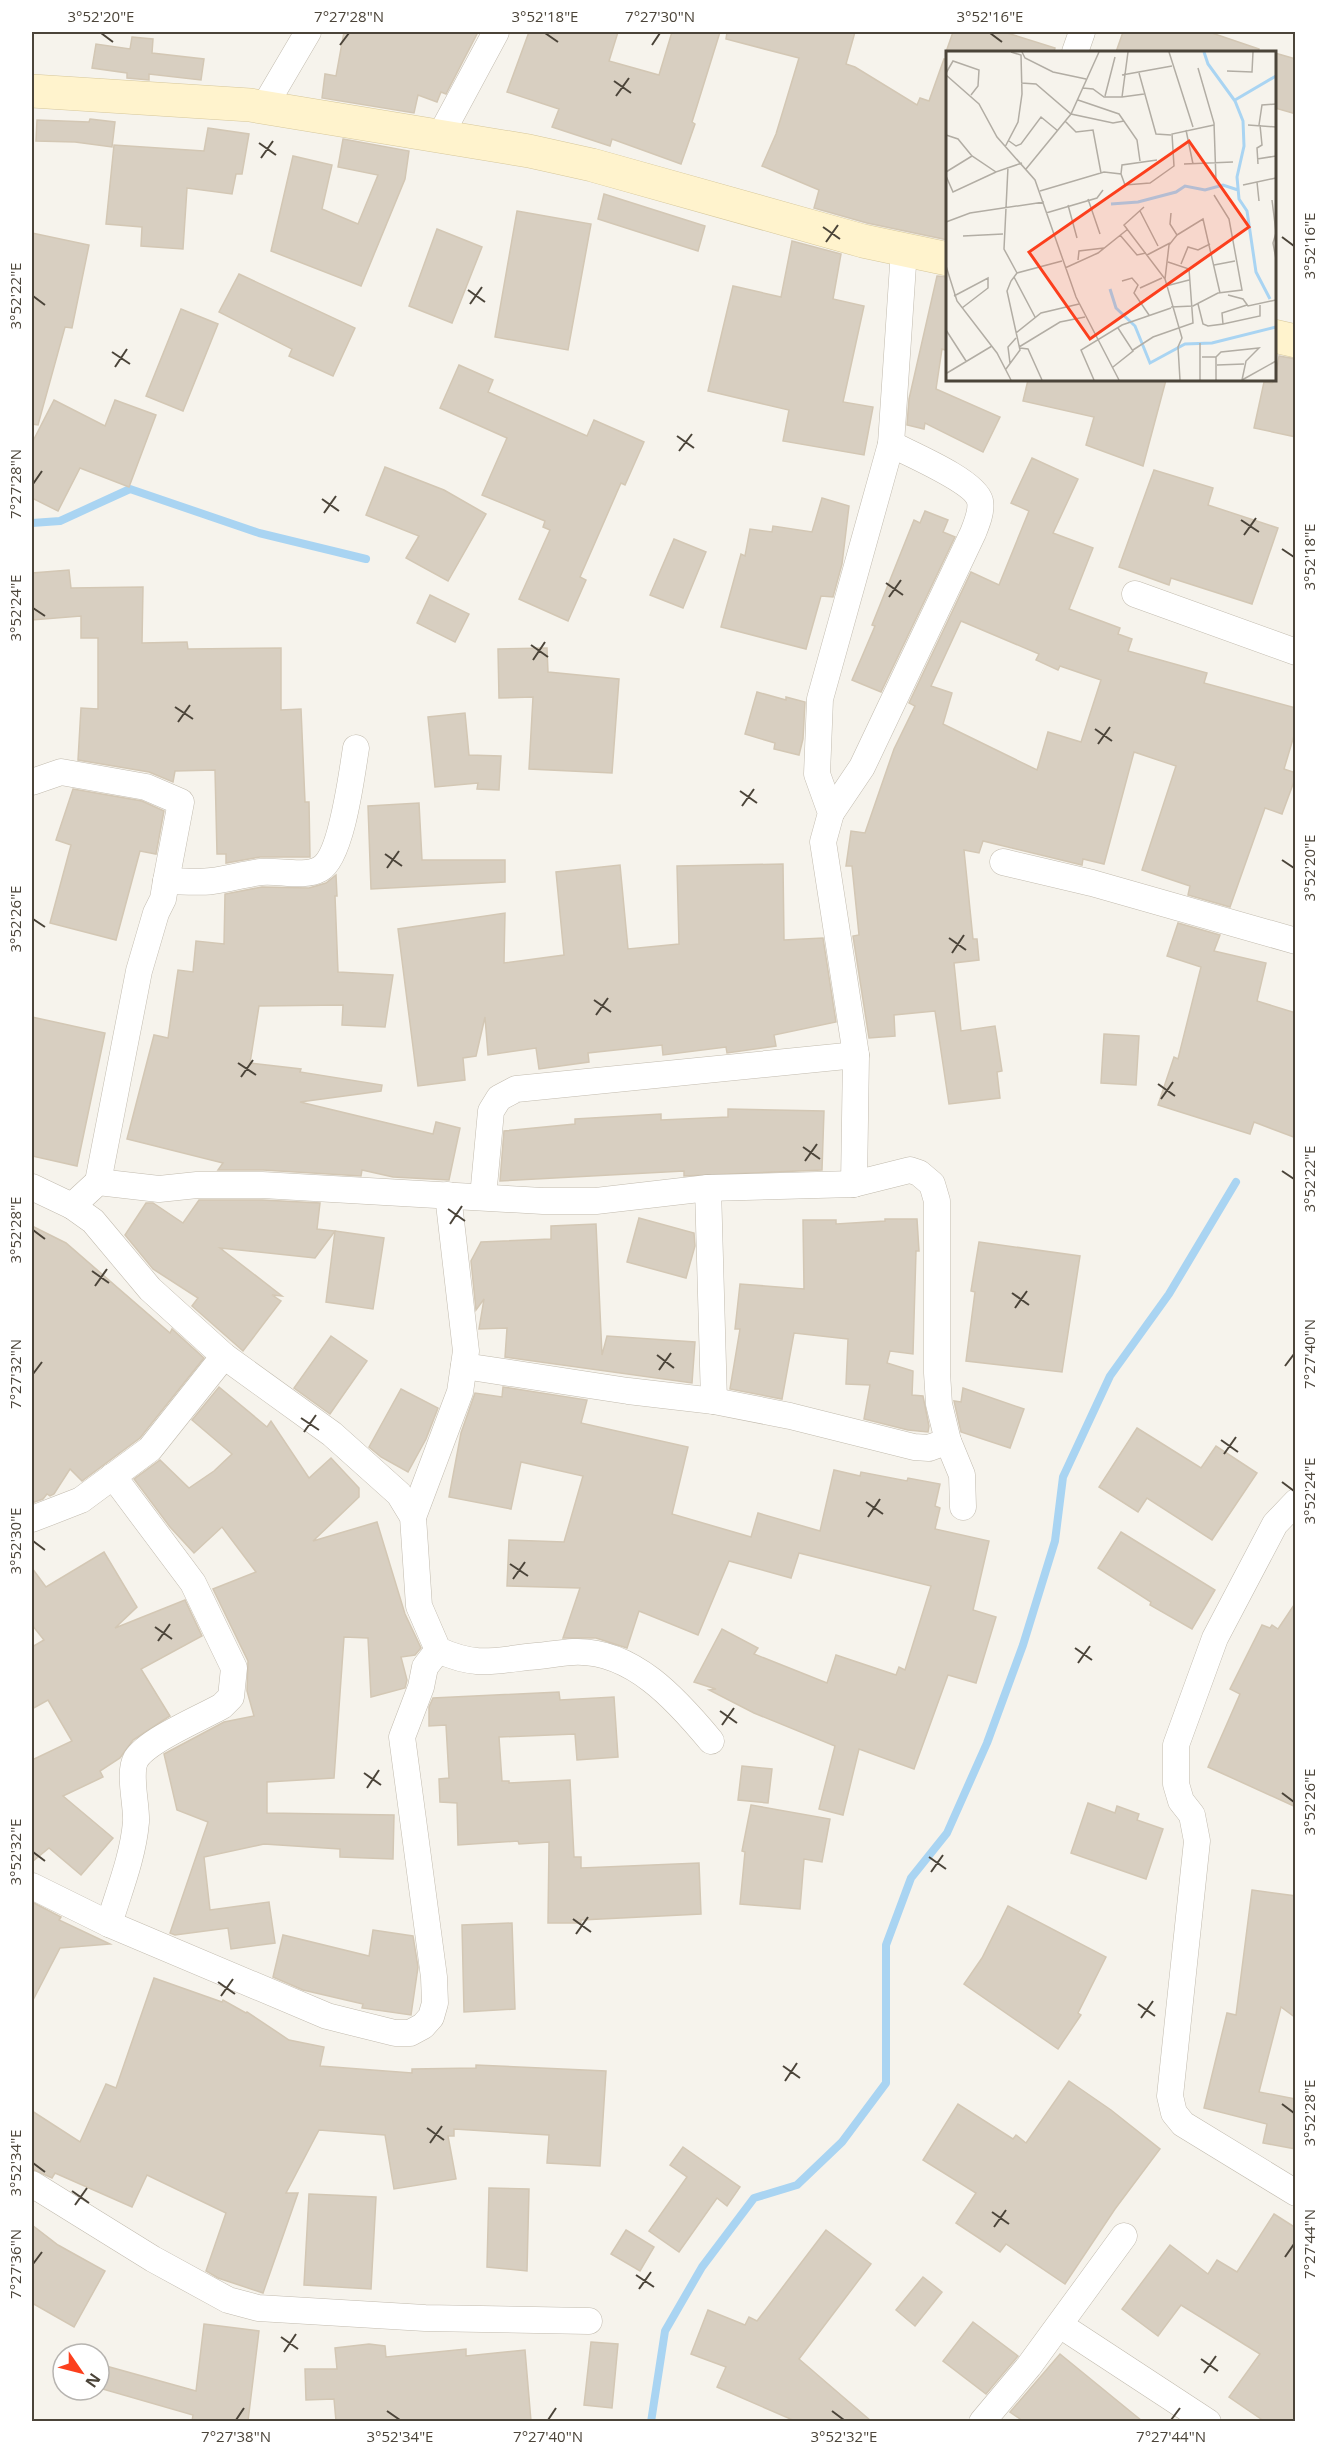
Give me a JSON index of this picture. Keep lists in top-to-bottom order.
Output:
{
  "north": "bottom right",
  "coordinates": [
    "3°52'20\"E",
    "7°27'28\"N",
    "3°52'18\"E",
    "7°27'30\"N",
    "3°52'16\"E",
    "3°52'22\"E",
    "3°52'24\"E",
    "3°52'26\"E",
    "3°52'28\"E",
    "7°27'40\"N",
    "7°27'32\"N",
    "3°52'30\"E",
    "3°52'32\"E",
    "3°52'34\"E",
    "7°27'44\"N",
    "7°27'36\"N",
    "7°27'38\"N"
  ]
}
